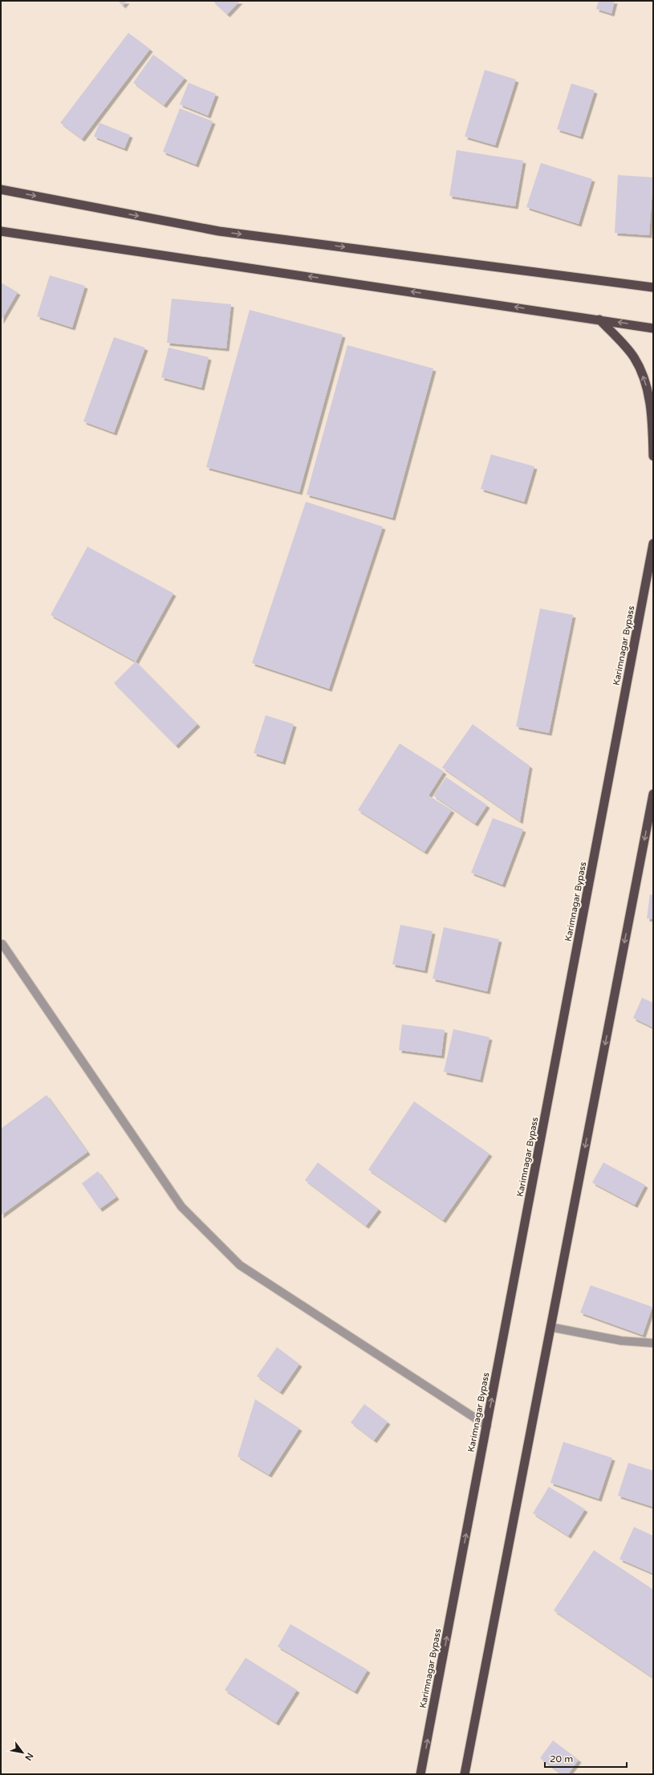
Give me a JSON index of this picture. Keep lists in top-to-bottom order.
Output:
{
  "streets": {
    "highway": ["Karimnagar Bypass"]
  },
  "scale_bar": "20 m",
  "north": "bottom right"
}
